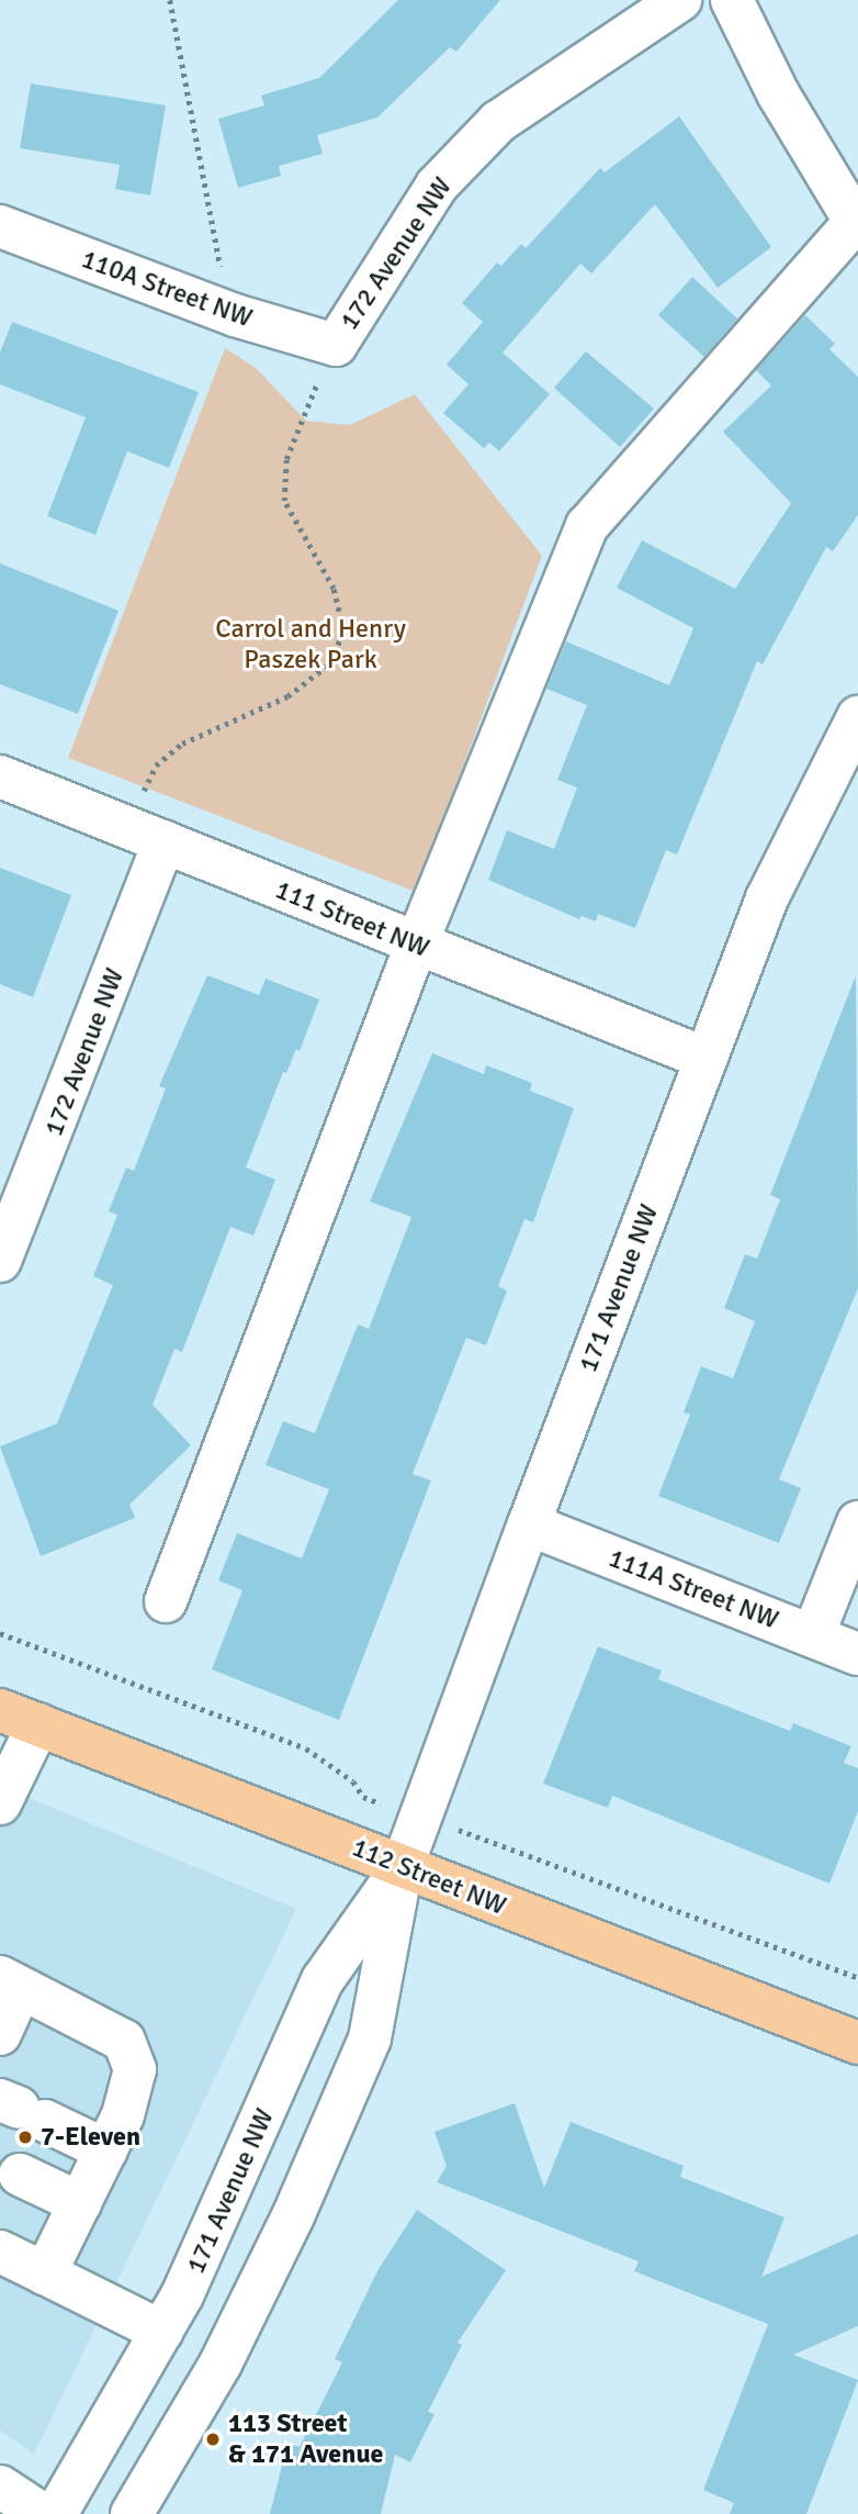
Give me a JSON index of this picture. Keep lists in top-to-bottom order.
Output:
{
  "streets": {
    "main road": ["112 Street NW"],
    "street": [
      "172 Avenue NW",
      "110A Street NW",
      "111 Street NW",
      "171 Avenue NW",
      "111A Street NW"
    ]
  },
  "crossings": [
    ["172 Avenue NW", "110A Street NW"],
    ["172 Avenue NW", "111 Street NW"],
    ["111 Street NW", "171 Avenue NW"],
    ["171 Avenue NW", "111A Street NW"],
    ["171 Avenue NW", "112 Street NW"]
  ],
  "parks": ["Carrol and Henry Paszek Park"],
  "places": ["7-Eleven", "113 Street & 171 Avenue"]
}
